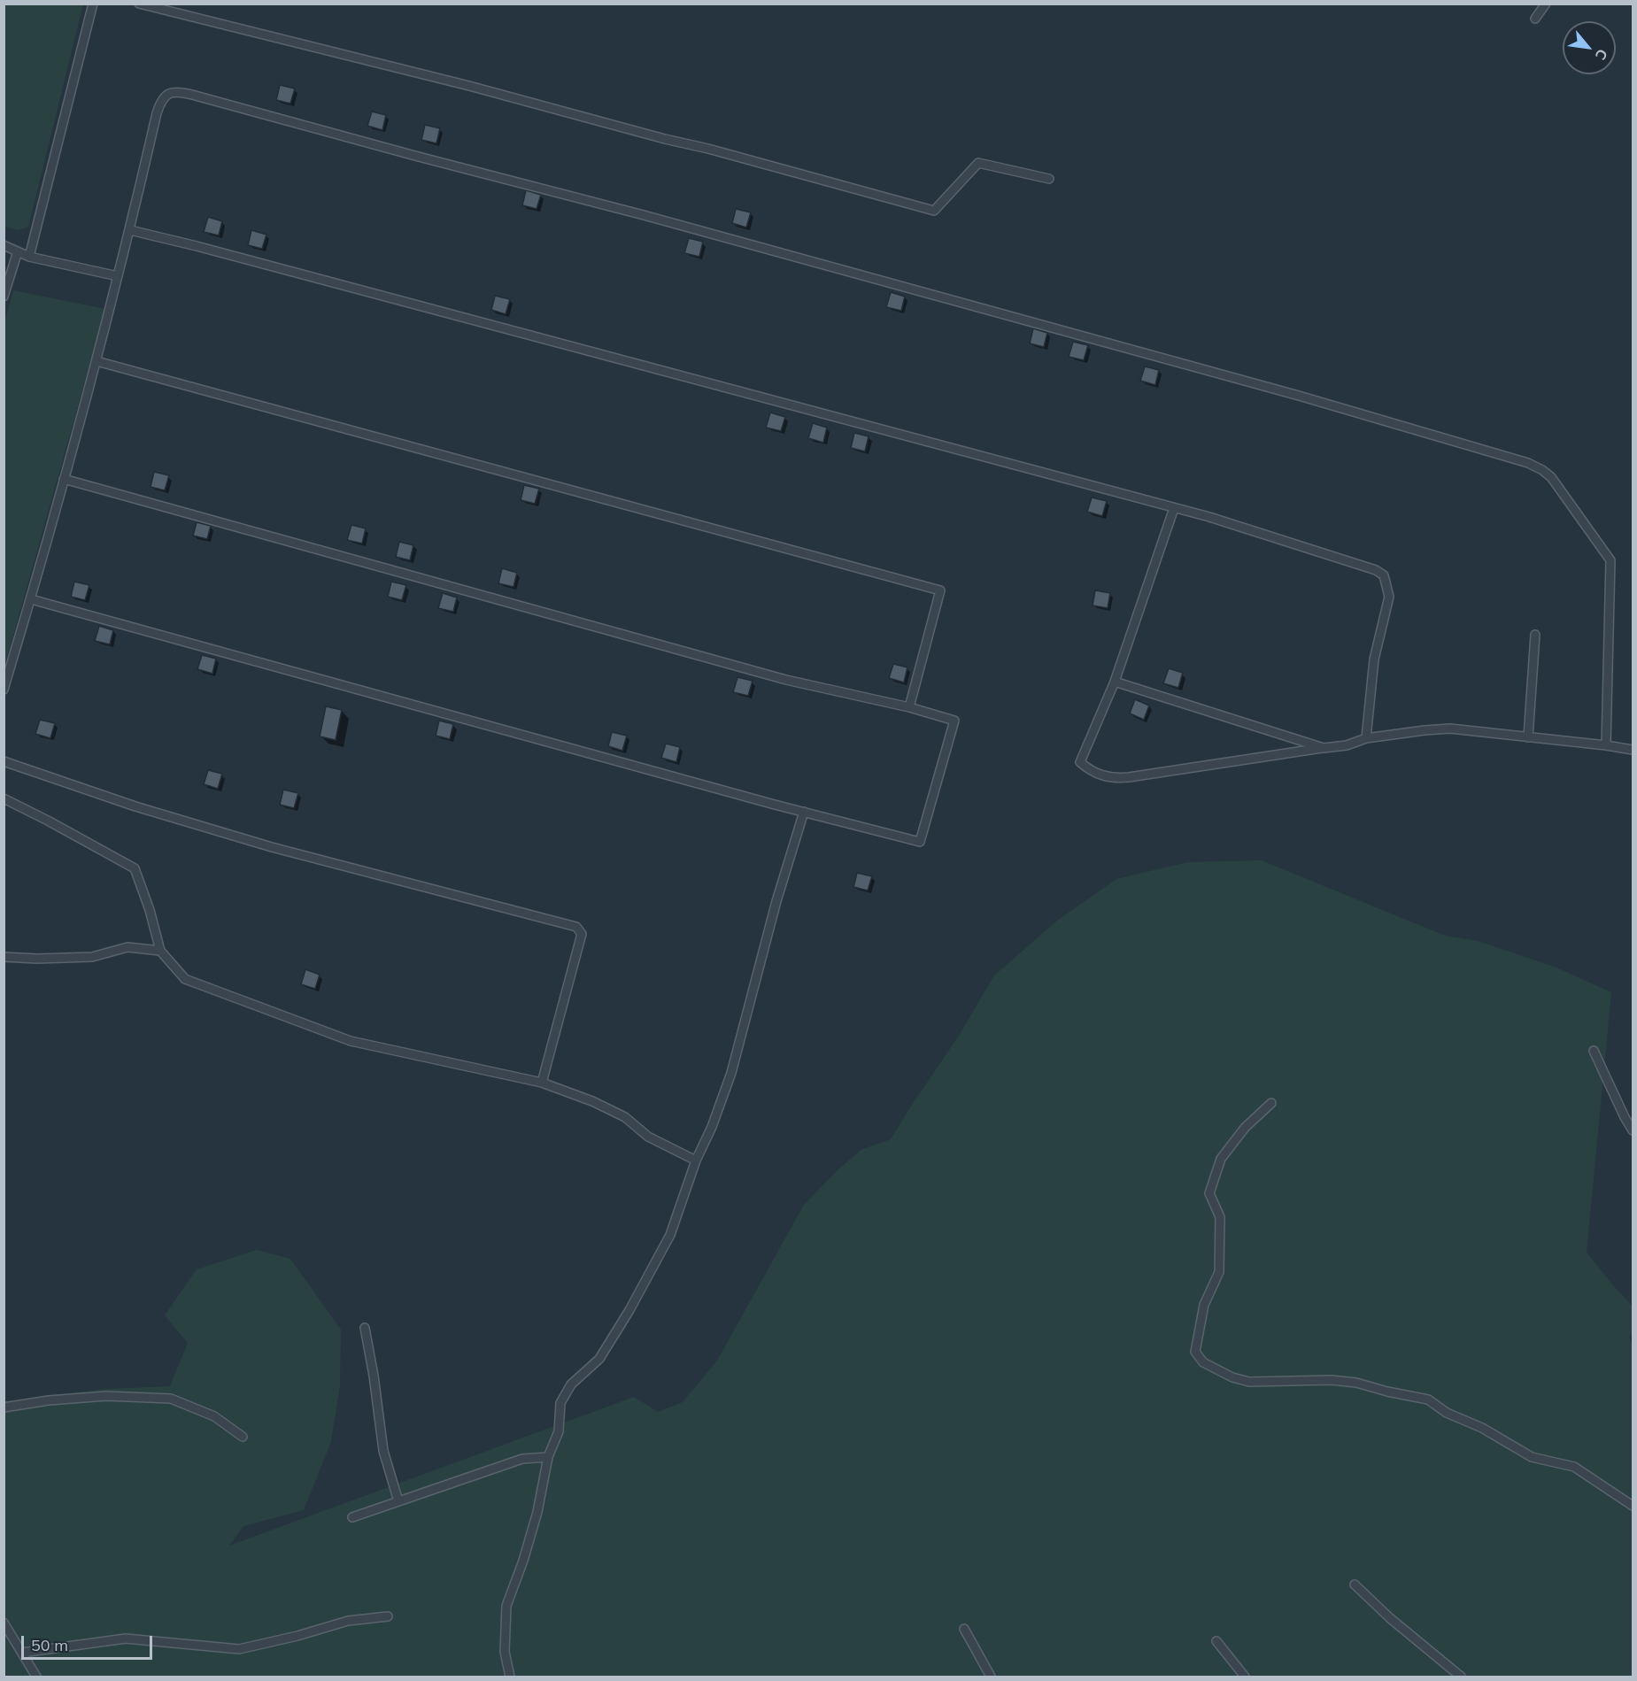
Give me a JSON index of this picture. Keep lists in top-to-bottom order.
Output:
{
  "scale_bar": "50 m",
  "north": "bottom right"
}
